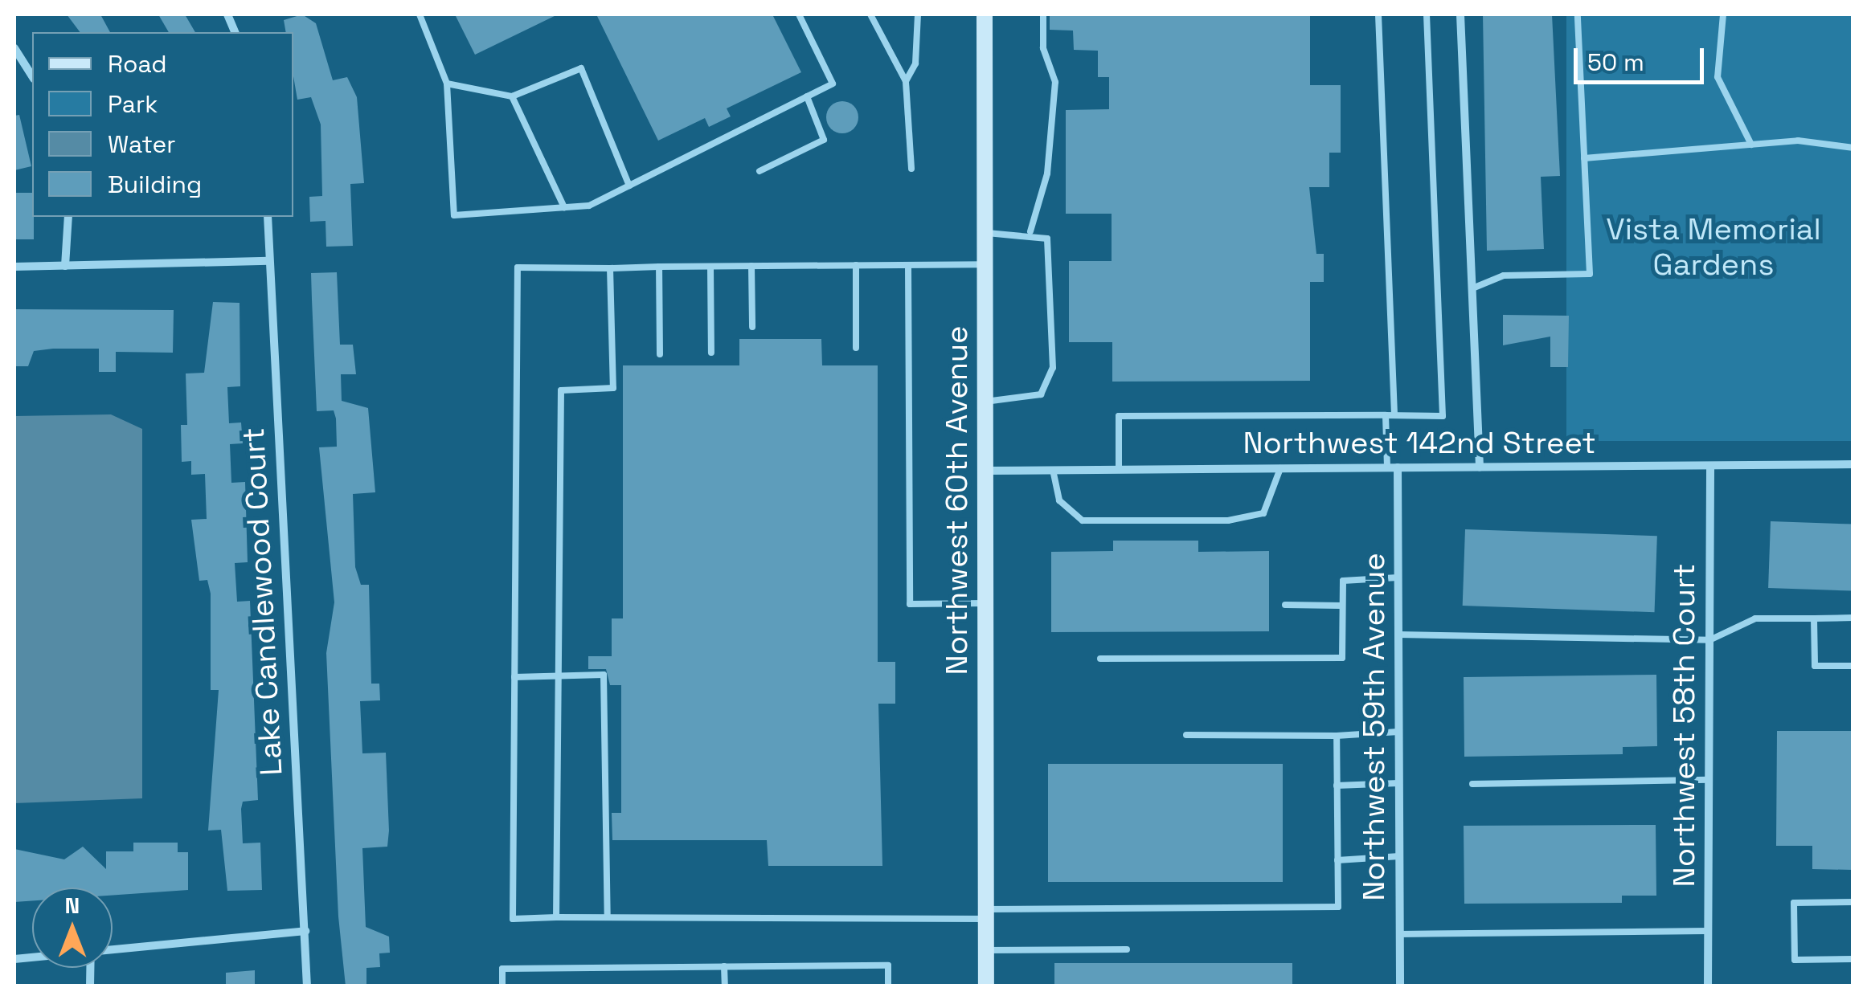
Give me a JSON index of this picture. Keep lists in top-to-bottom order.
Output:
{
  "streets": {
    "street": [
      "Northwest 142nd Street",
      "Northwest 60th Avenue",
      "Lake Candlewood Court",
      "Northwest 58th Court",
      "Northwest 59th Avenue"
    ]
  },
  "crossings": [
    ["Northwest 142nd Street", "Northwest 60th Avenue"],
    ["Northwest 142nd Street", "Northwest 58th Court"],
    ["Northwest 142nd Street", "Northwest 59th Avenue"]
  ],
  "parks": ["Vista Memorial Gardens"],
  "legend": [
    "Road",
    "Park",
    "Water",
    "Building"
  ],
  "scale_bar": "50 m",
  "north": "top"
}
